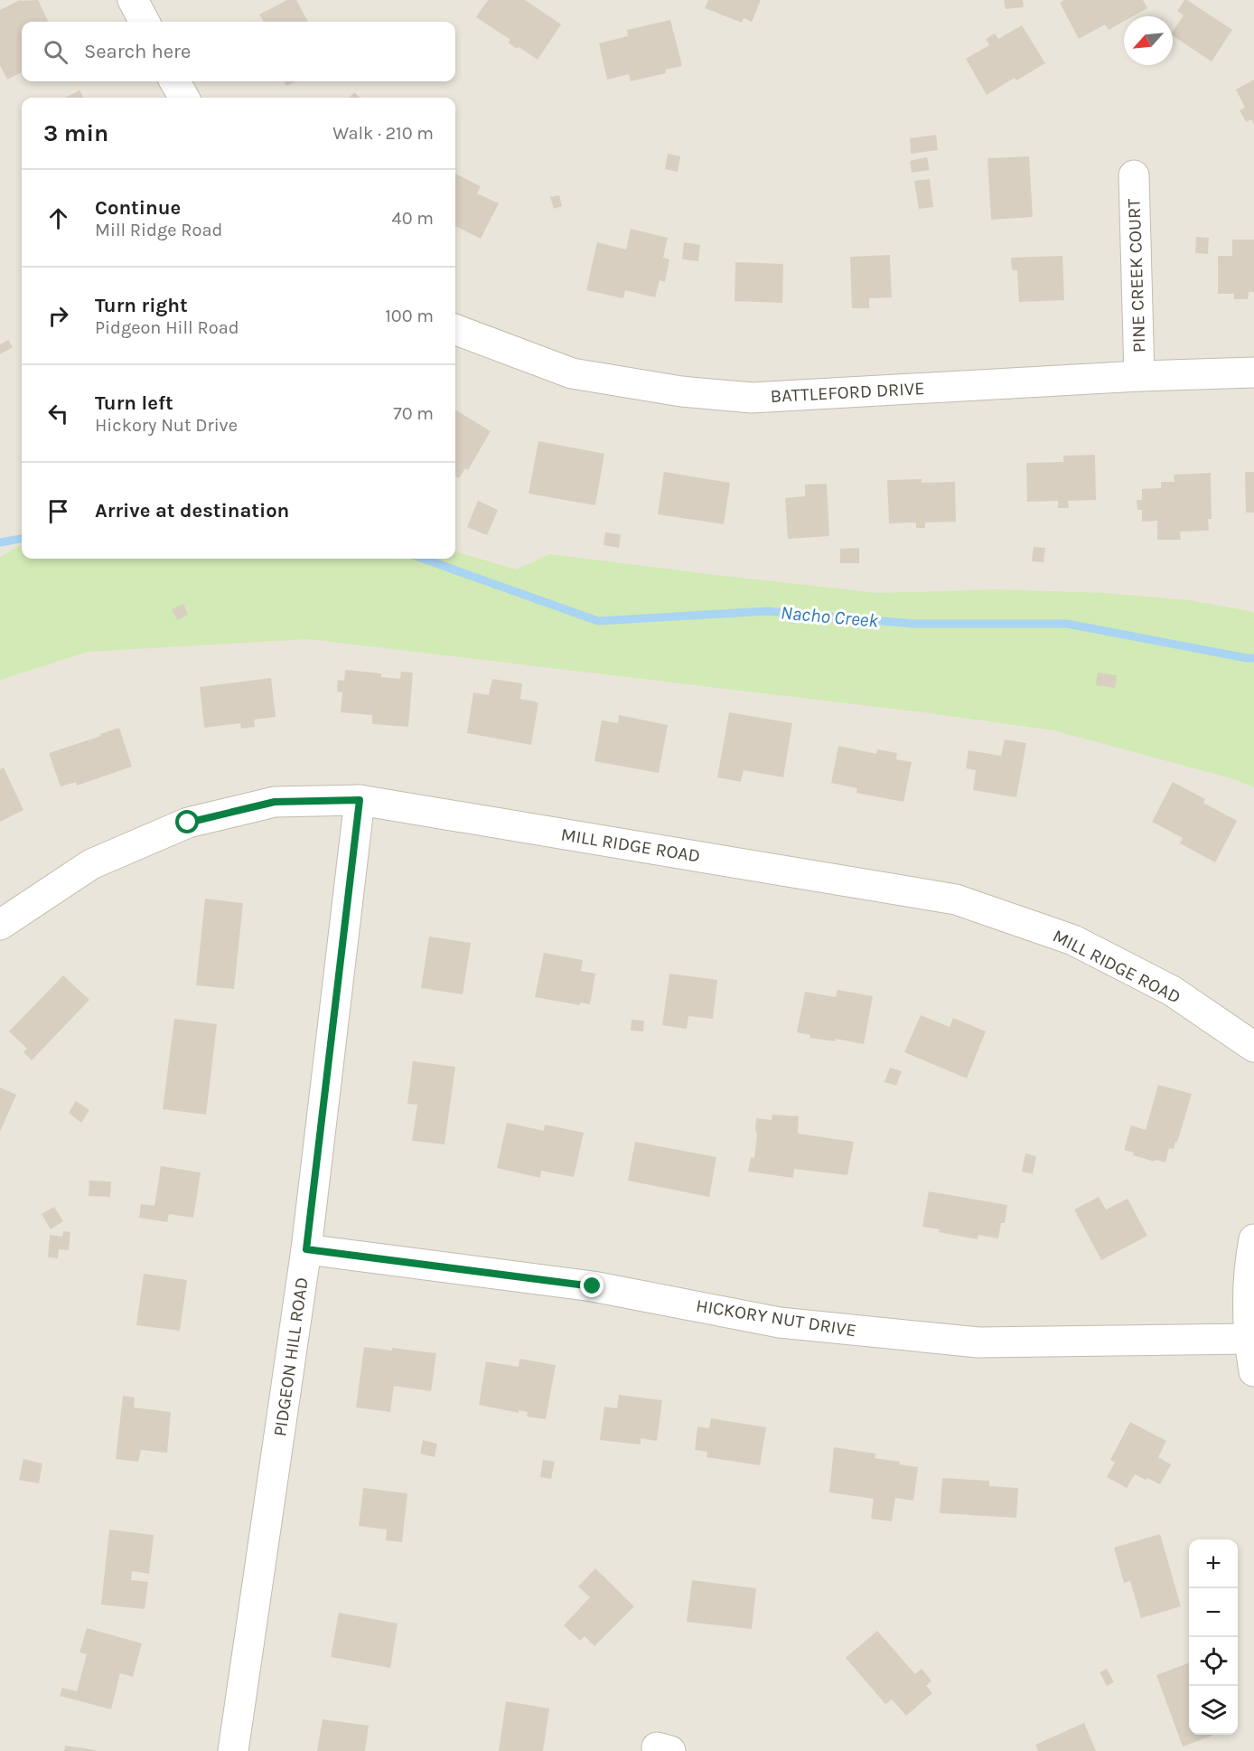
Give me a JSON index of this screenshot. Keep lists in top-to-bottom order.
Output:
{
  "streets": {
    "street": [
      "PINE CREEK COURT",
      "BATTLEFORD DRIVE",
      "MILL RIDGE ROAD",
      "HICKORY NUT DRIVE",
      "PIDGEON HILL ROAD"
    ]
  },
  "crossings": [
    ["PINE CREEK COURT", "BATTLEFORD DRIVE"],
    ["MILL RIDGE ROAD", "PIDGEON HILL ROAD"],
    ["HICKORY NUT DRIVE", "PIDGEON HILL ROAD"]
  ],
  "water": ["Nacho Creek"],
  "north": "bottom left",
  "page": {
    "search": "Search here",
    "heading": ["3 min", "Walk · 210 m"],
    "list": [
      ["Continue", "Mill Ridge Road", "40 m"],
      ["Turn right", "Pidgeon Hill Road", "100 m"],
      ["Turn left", "Hickory Nut Drive", "70 m"],
      "Arrive at destination"
    ],
    "map_buttons": ["+", "−"]
  }
}
